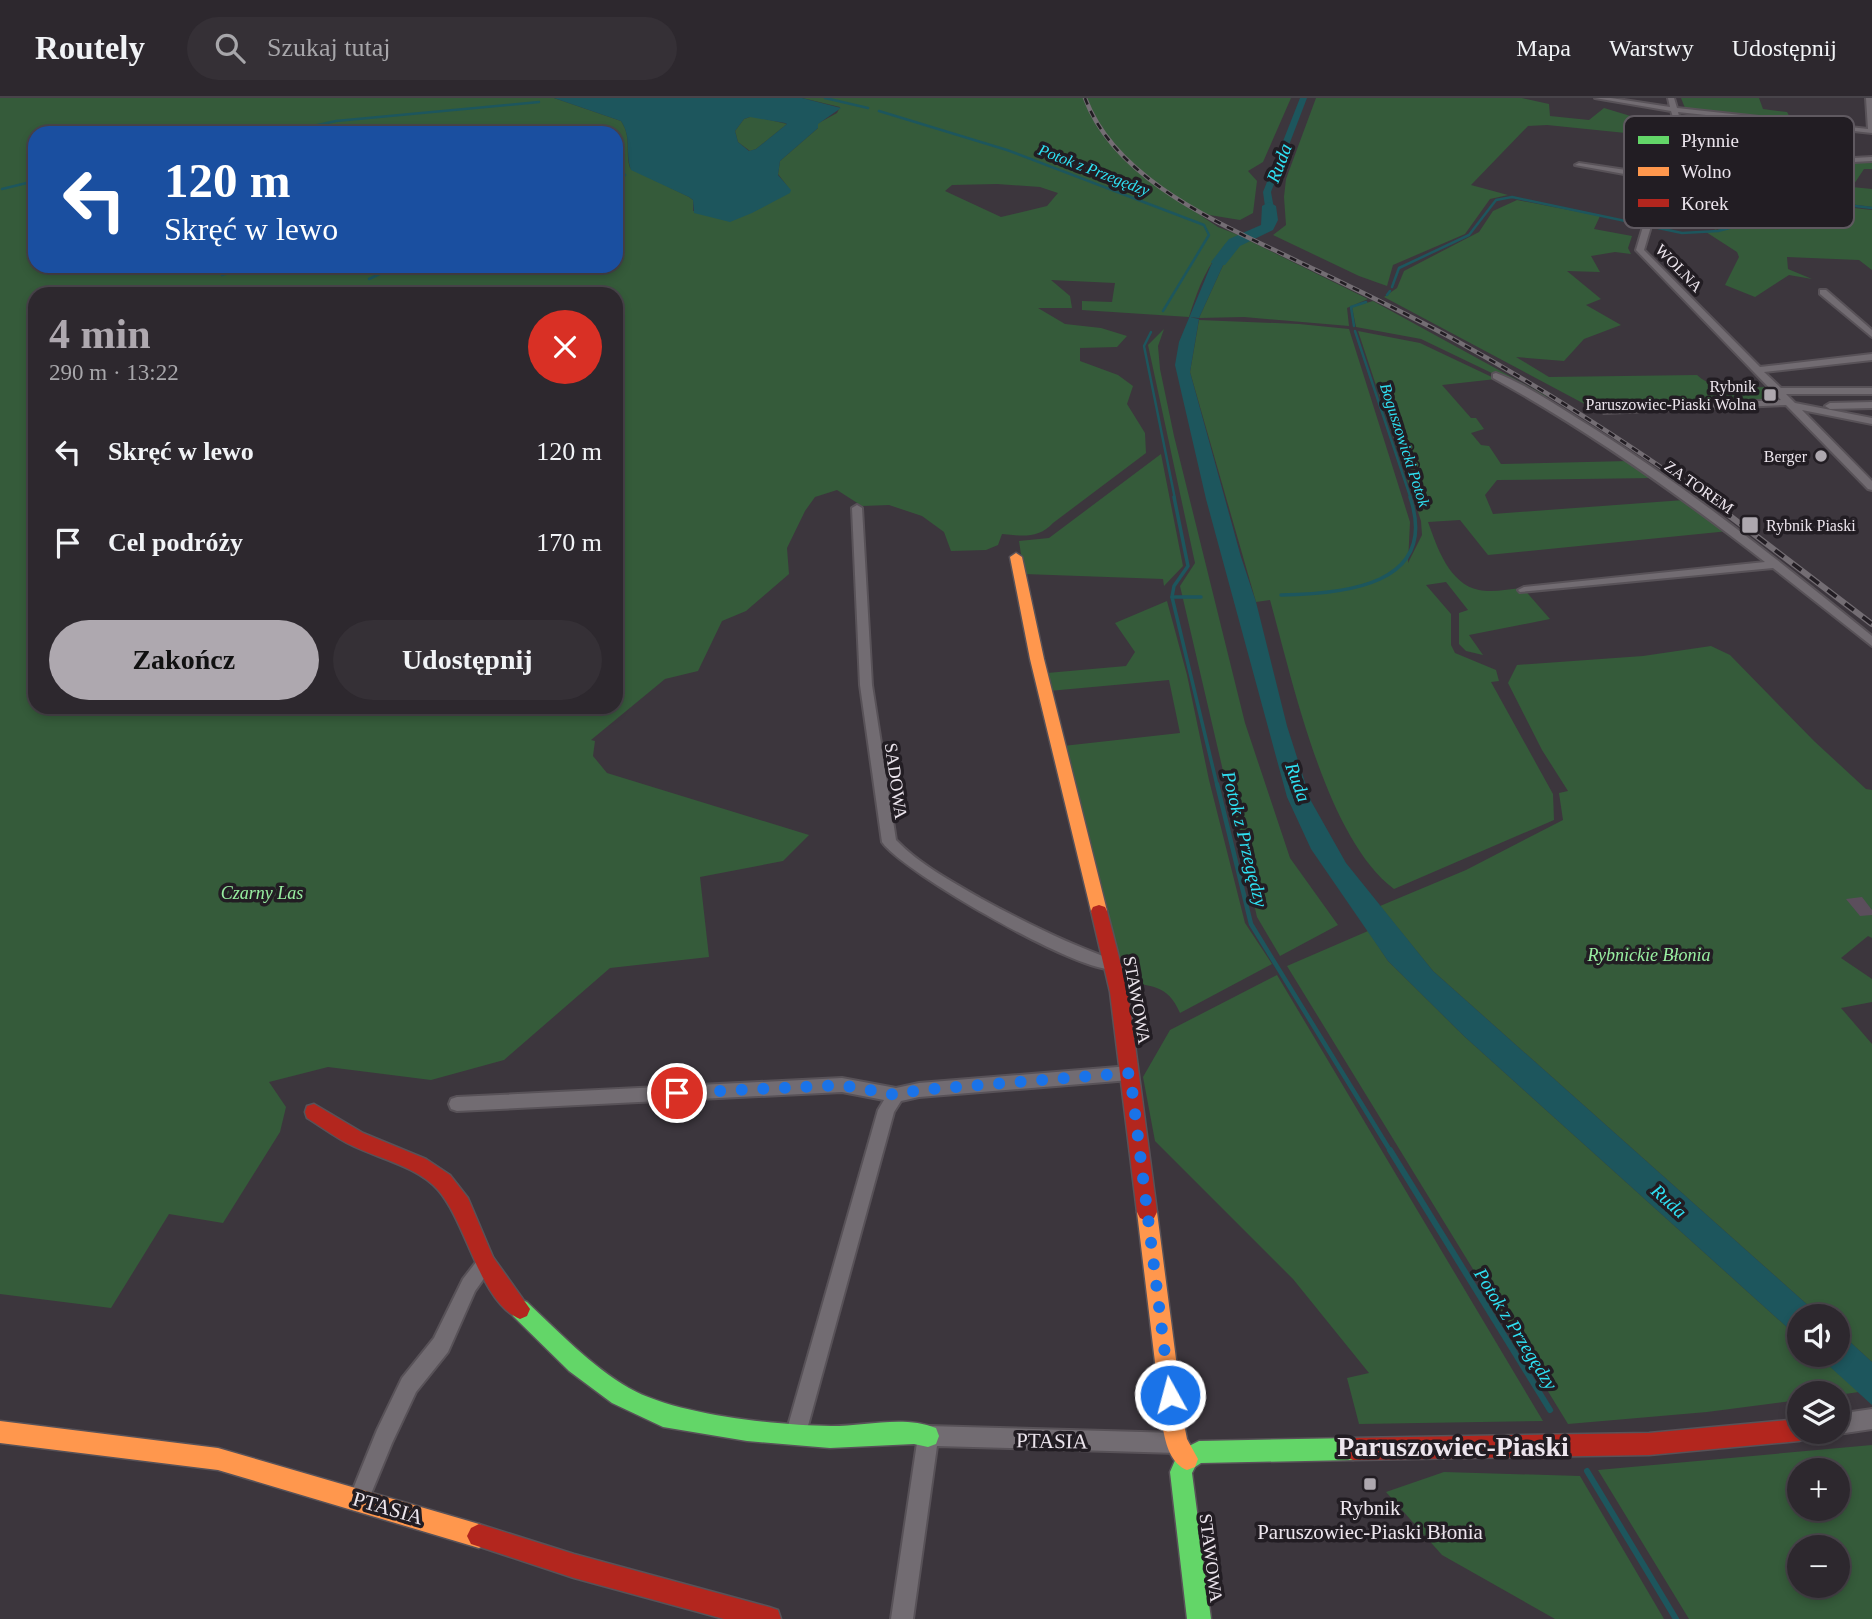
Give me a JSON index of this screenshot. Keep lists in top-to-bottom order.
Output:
{
  "streets": {
    "street": [
      "WOLNA",
      "ZA TOREM",
      "SADOWA",
      "STAWOWA",
      "PTASIA"
    ]
  },
  "crossings": [
    ["SADOWA", "STAWOWA"],
    ["STAWOWA", "PTASIA"]
  ],
  "districts": ["Paruszowiec-Piaski"],
  "water": ["Ruda", "Potok z Przegędzy", "Boguszowicki Potok"],
  "parks": ["Czarny Las", "Rybnickie Błonia"],
  "places": {
    "transit": ["Rybnik Paruszowiec-Piaski Wolna", "Rybnik Piaski", "Rybnik Paruszowiec-Piaski Błonia"],
    "other": ["Berger"]
  },
  "legend": ["Płynnie", "Wolno", "Korek"],
  "page": {
    "header": "Routely",
    "search": "Szukaj tutaj",
    "nav": ["Mapa", "Warstwy", "Udostępnij"],
    "turn": ["120 m", "Skręć w lewo"],
    "heading": ["4 min", "290 m · 13:22"],
    "list": [
      {
        "name": "Skręć w lewo",
        "value": "120 m"
      },
      {
        "name": "Cel podróży",
        "value": "170 m"
      }
    ],
    "buttons": ["Zakończ", "Udostępnij"],
    "map_buttons": ["+", "−"]
  }
}
